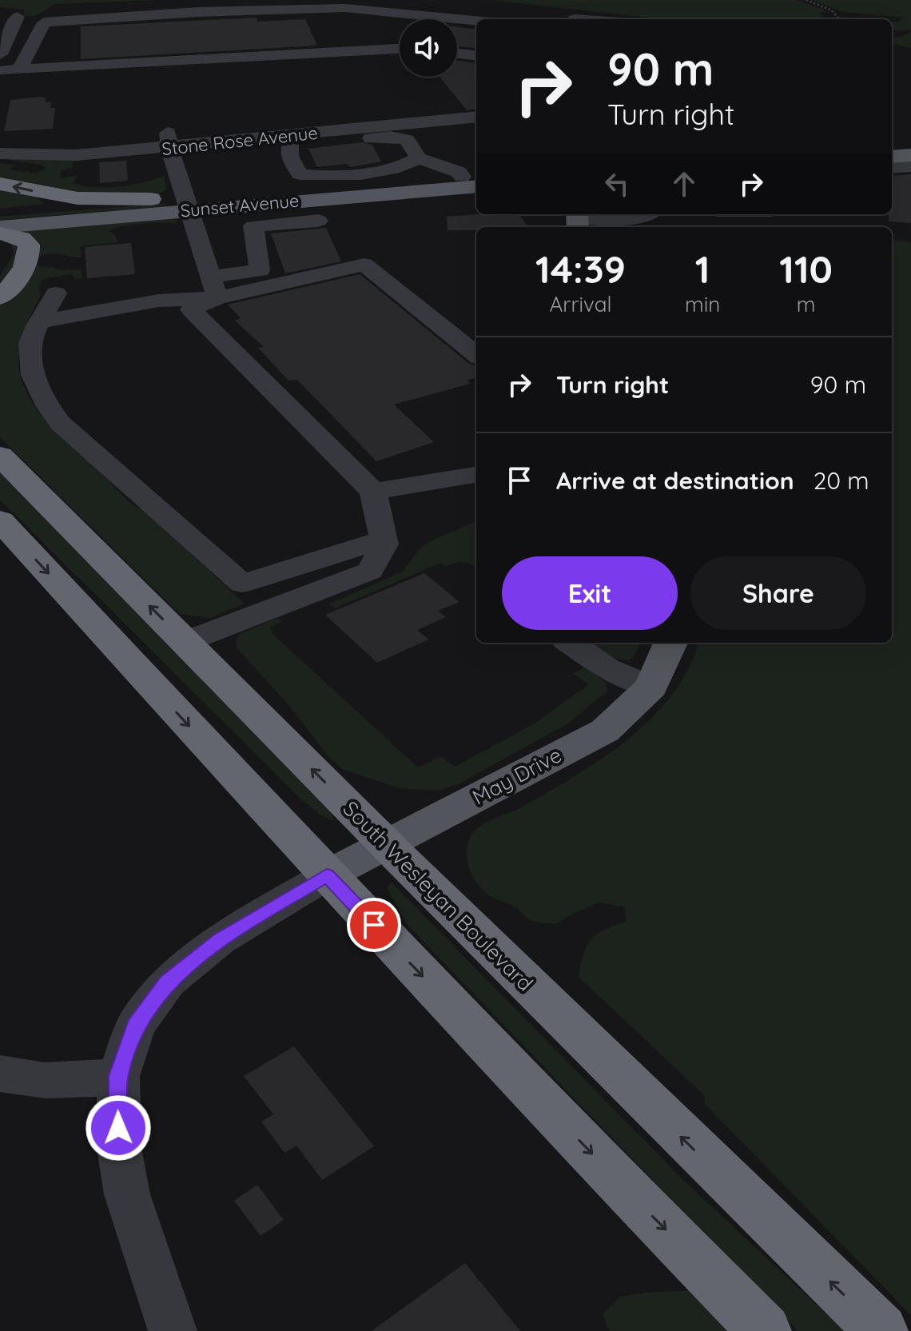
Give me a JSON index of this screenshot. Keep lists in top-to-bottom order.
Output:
{
  "streets": {
    "highway": ["South Wesleyan Boulevard"],
    "main road": ["Sunset Avenue", "May Drive"],
    "street": ["Stone Rose Avenue"]
  },
  "crossings": [
    ["May Drive", "South Wesleyan Boulevard"]
  ],
  "page": {
    "turn": ["90 m", "Turn right"],
    "eta": [
      "14:39",
      "Arrival",
      "1",
      "min",
      "110",
      "m"
    ],
    "list": [
      {
        "name": "Turn right",
        "value": "90 m"
      },
      {
        "name": "Arrive at destination",
        "value": "20 m"
      }
    ],
    "buttons": ["Exit", "Share"]
  }
}
